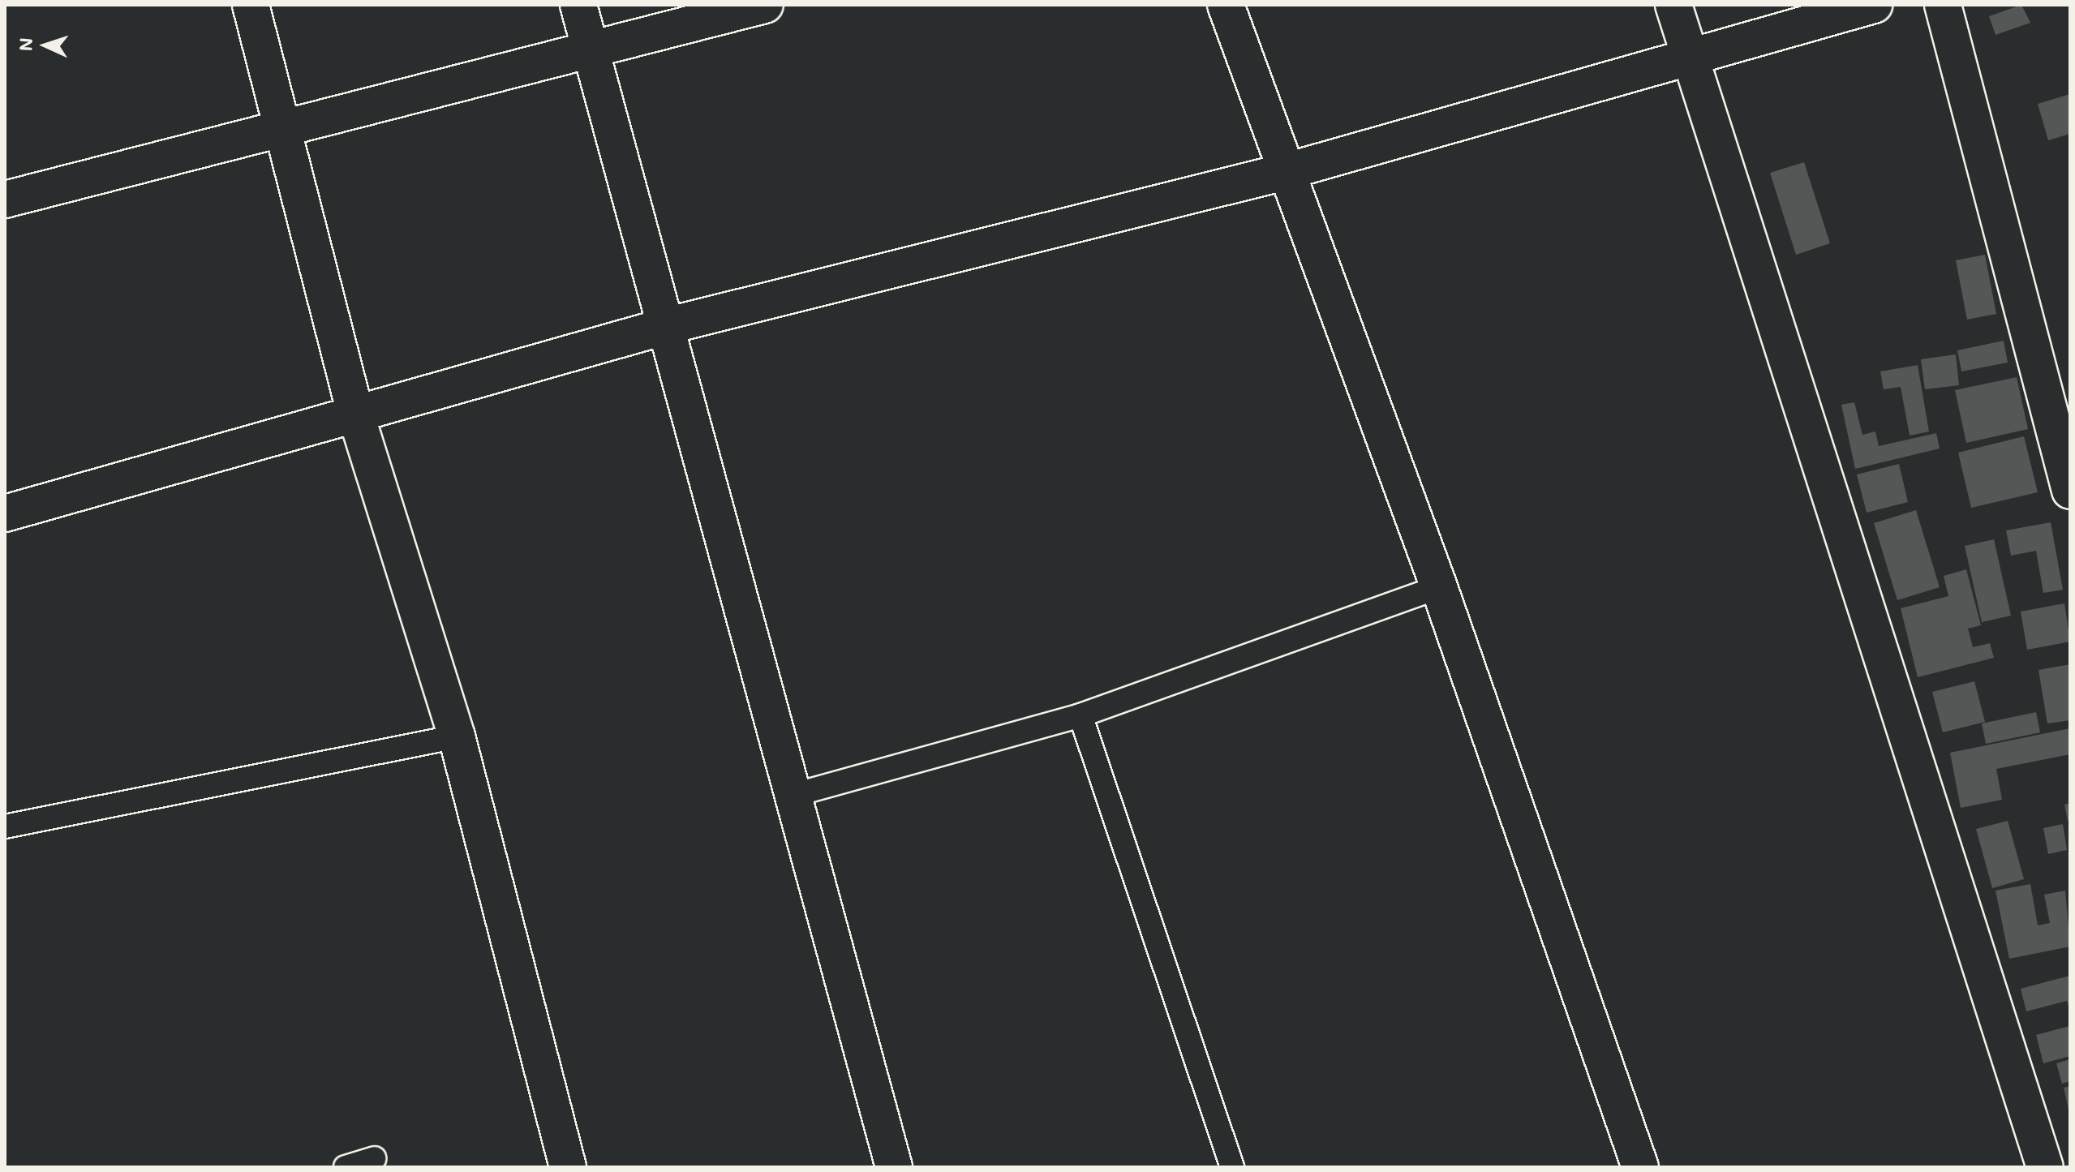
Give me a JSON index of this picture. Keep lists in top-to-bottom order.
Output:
{
  "north": "left"
}
